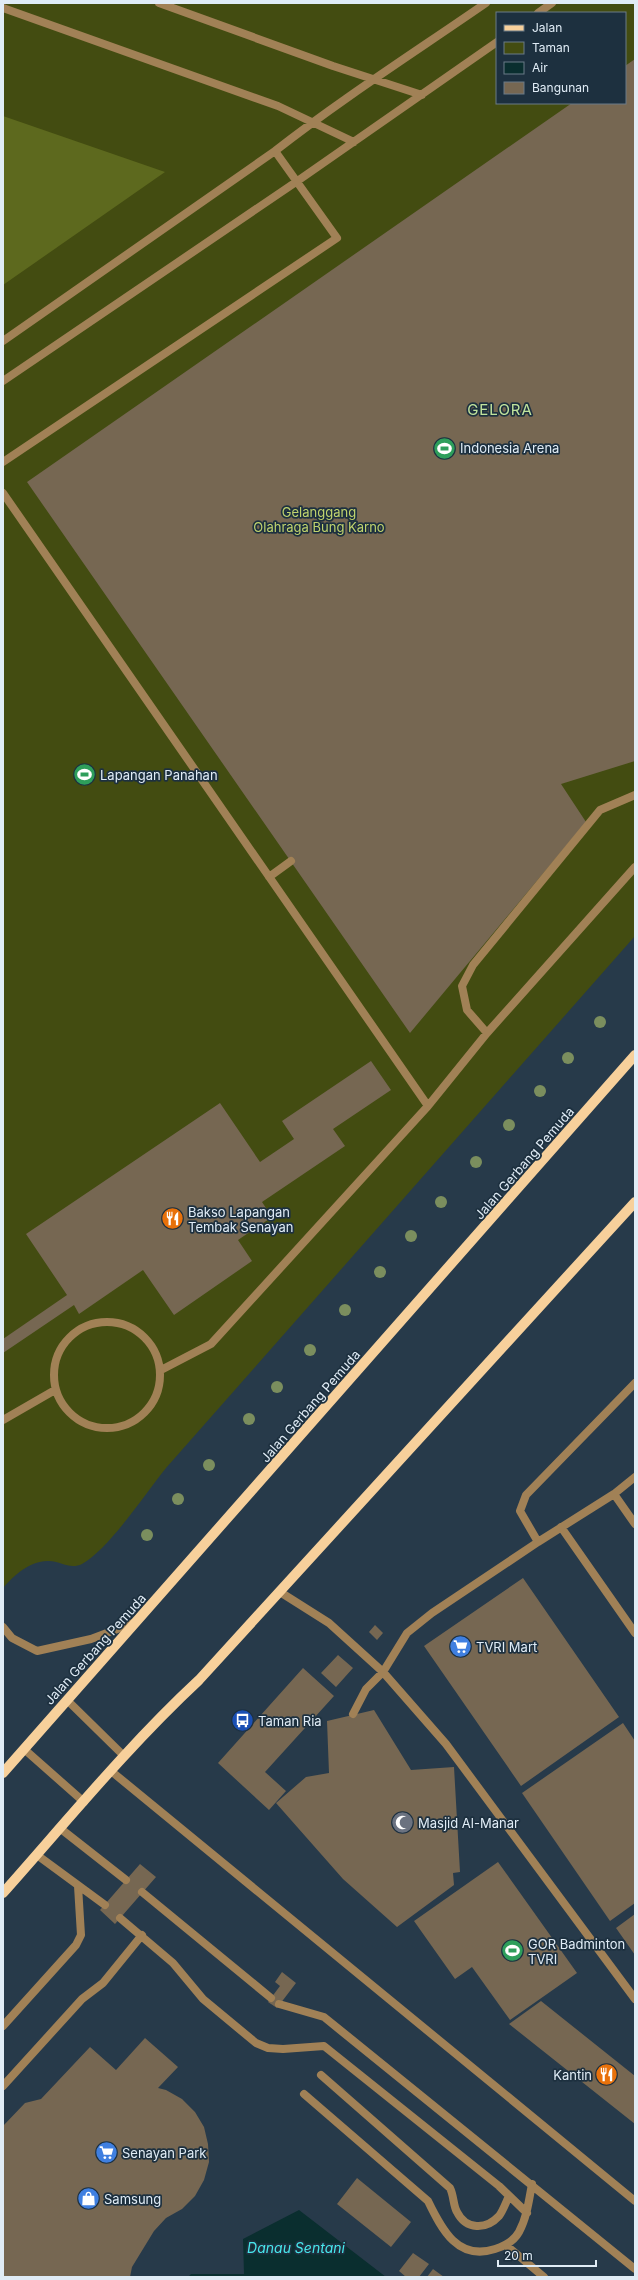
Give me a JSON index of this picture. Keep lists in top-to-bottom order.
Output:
{
  "streets": {
    "main road": ["Jalan Gerbang Pemuda"]
  },
  "districts": ["GELORA"],
  "water": ["Danau Sentani"],
  "parks": ["Gelanggang Olahraga Bung Karno"],
  "places": {
    "sports": ["Indonesia Arena", "Lapangan Panahan", "GOR Badminton TVRI"],
    "restaurant": ["Bakso Lapangan Tembak Senayan", "Kantin"],
    "supermarket": ["TVRI Mart", "Senayan Park"],
    "bus stop": ["Taman Ria"],
    "mosque": ["Masjid Al-Manar"],
    "shop": ["Samsung"]
  },
  "legend": [
    "Jalan",
    "Taman",
    "Air",
    "Bangunan"
  ],
  "scale_bar": "20 m"
}
